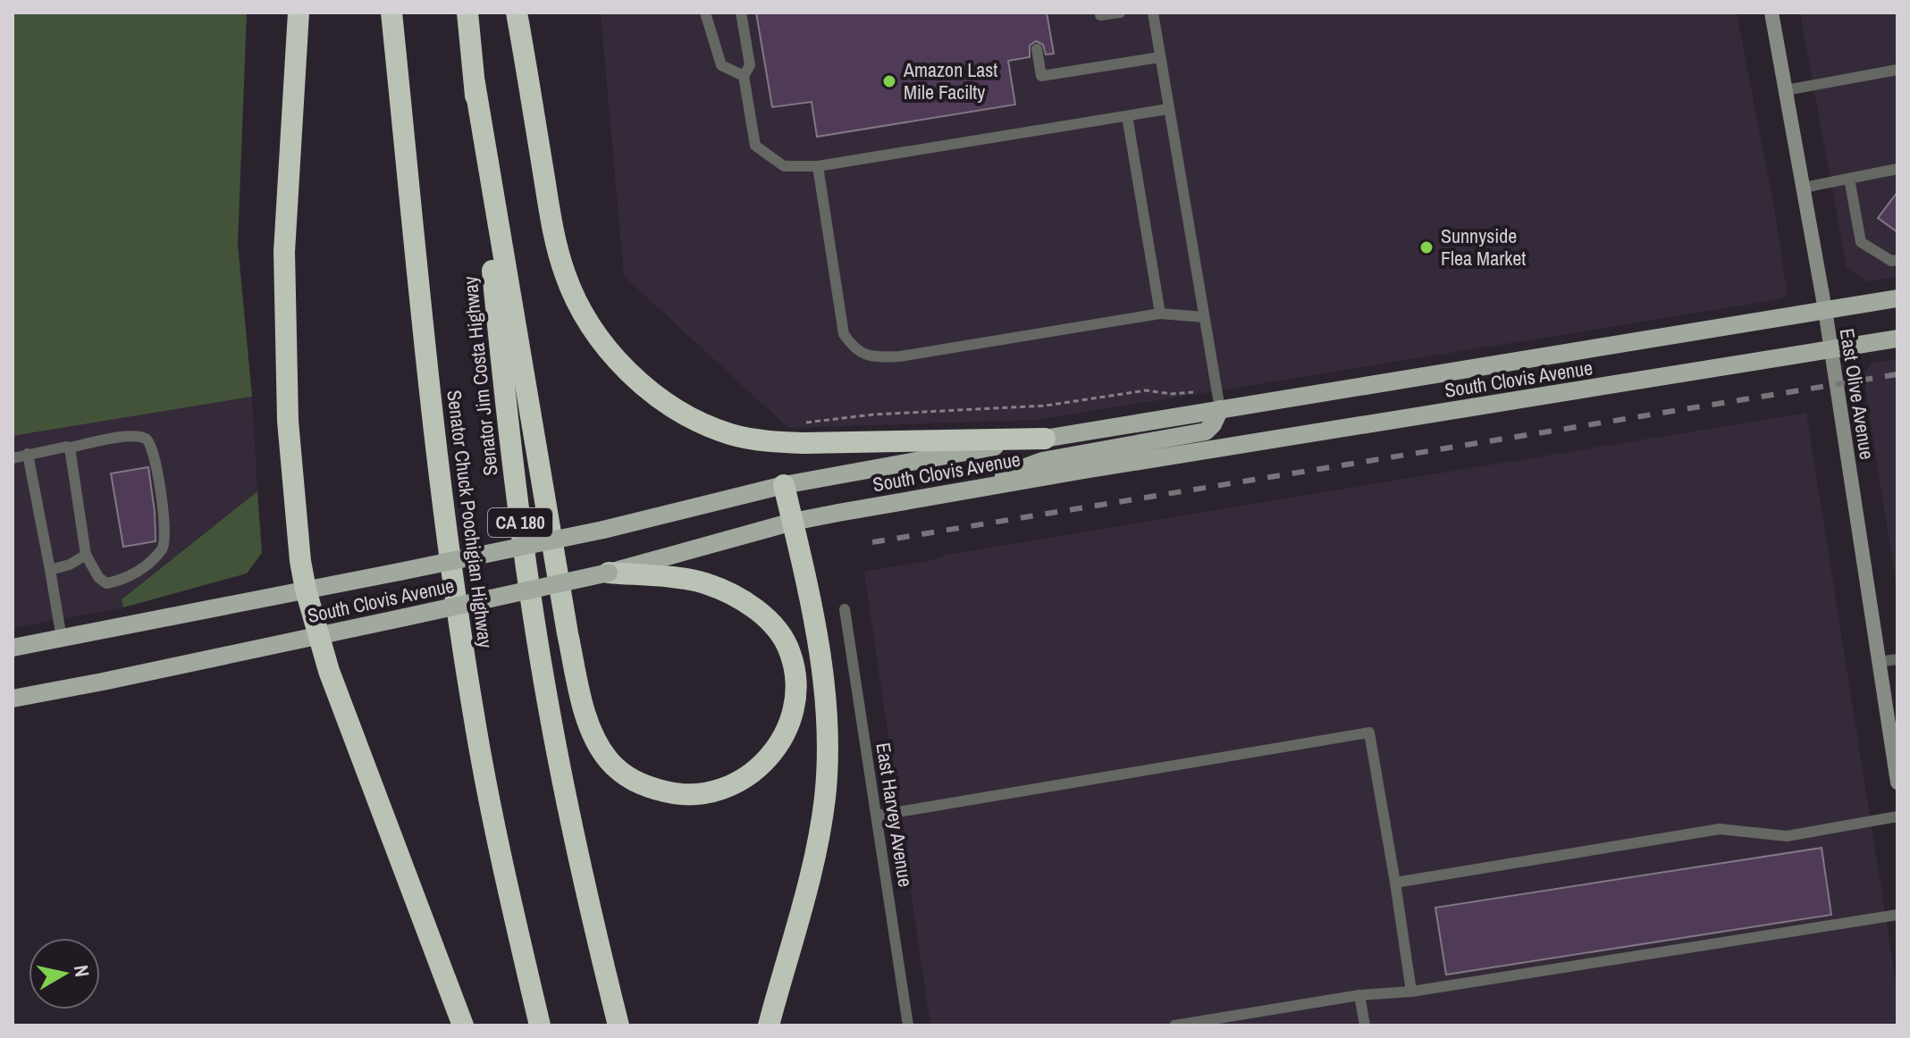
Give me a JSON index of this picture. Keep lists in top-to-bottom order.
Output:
{
  "streets": {
    "highway": ["Senator Jim Costa Highway", "Senator Chuck Poochigian Highway", "CA 180"],
    "main road": ["South Clovis Avenue", "East Olive Avenue"],
    "lane": ["East Harvey Avenue"]
  },
  "crossings": [
    ["South Clovis Avenue", "East Olive Avenue"]
  ],
  "places": ["Amazon Last Mile Facilty", "Sunnyside Flea Market"],
  "north": "right"
}
